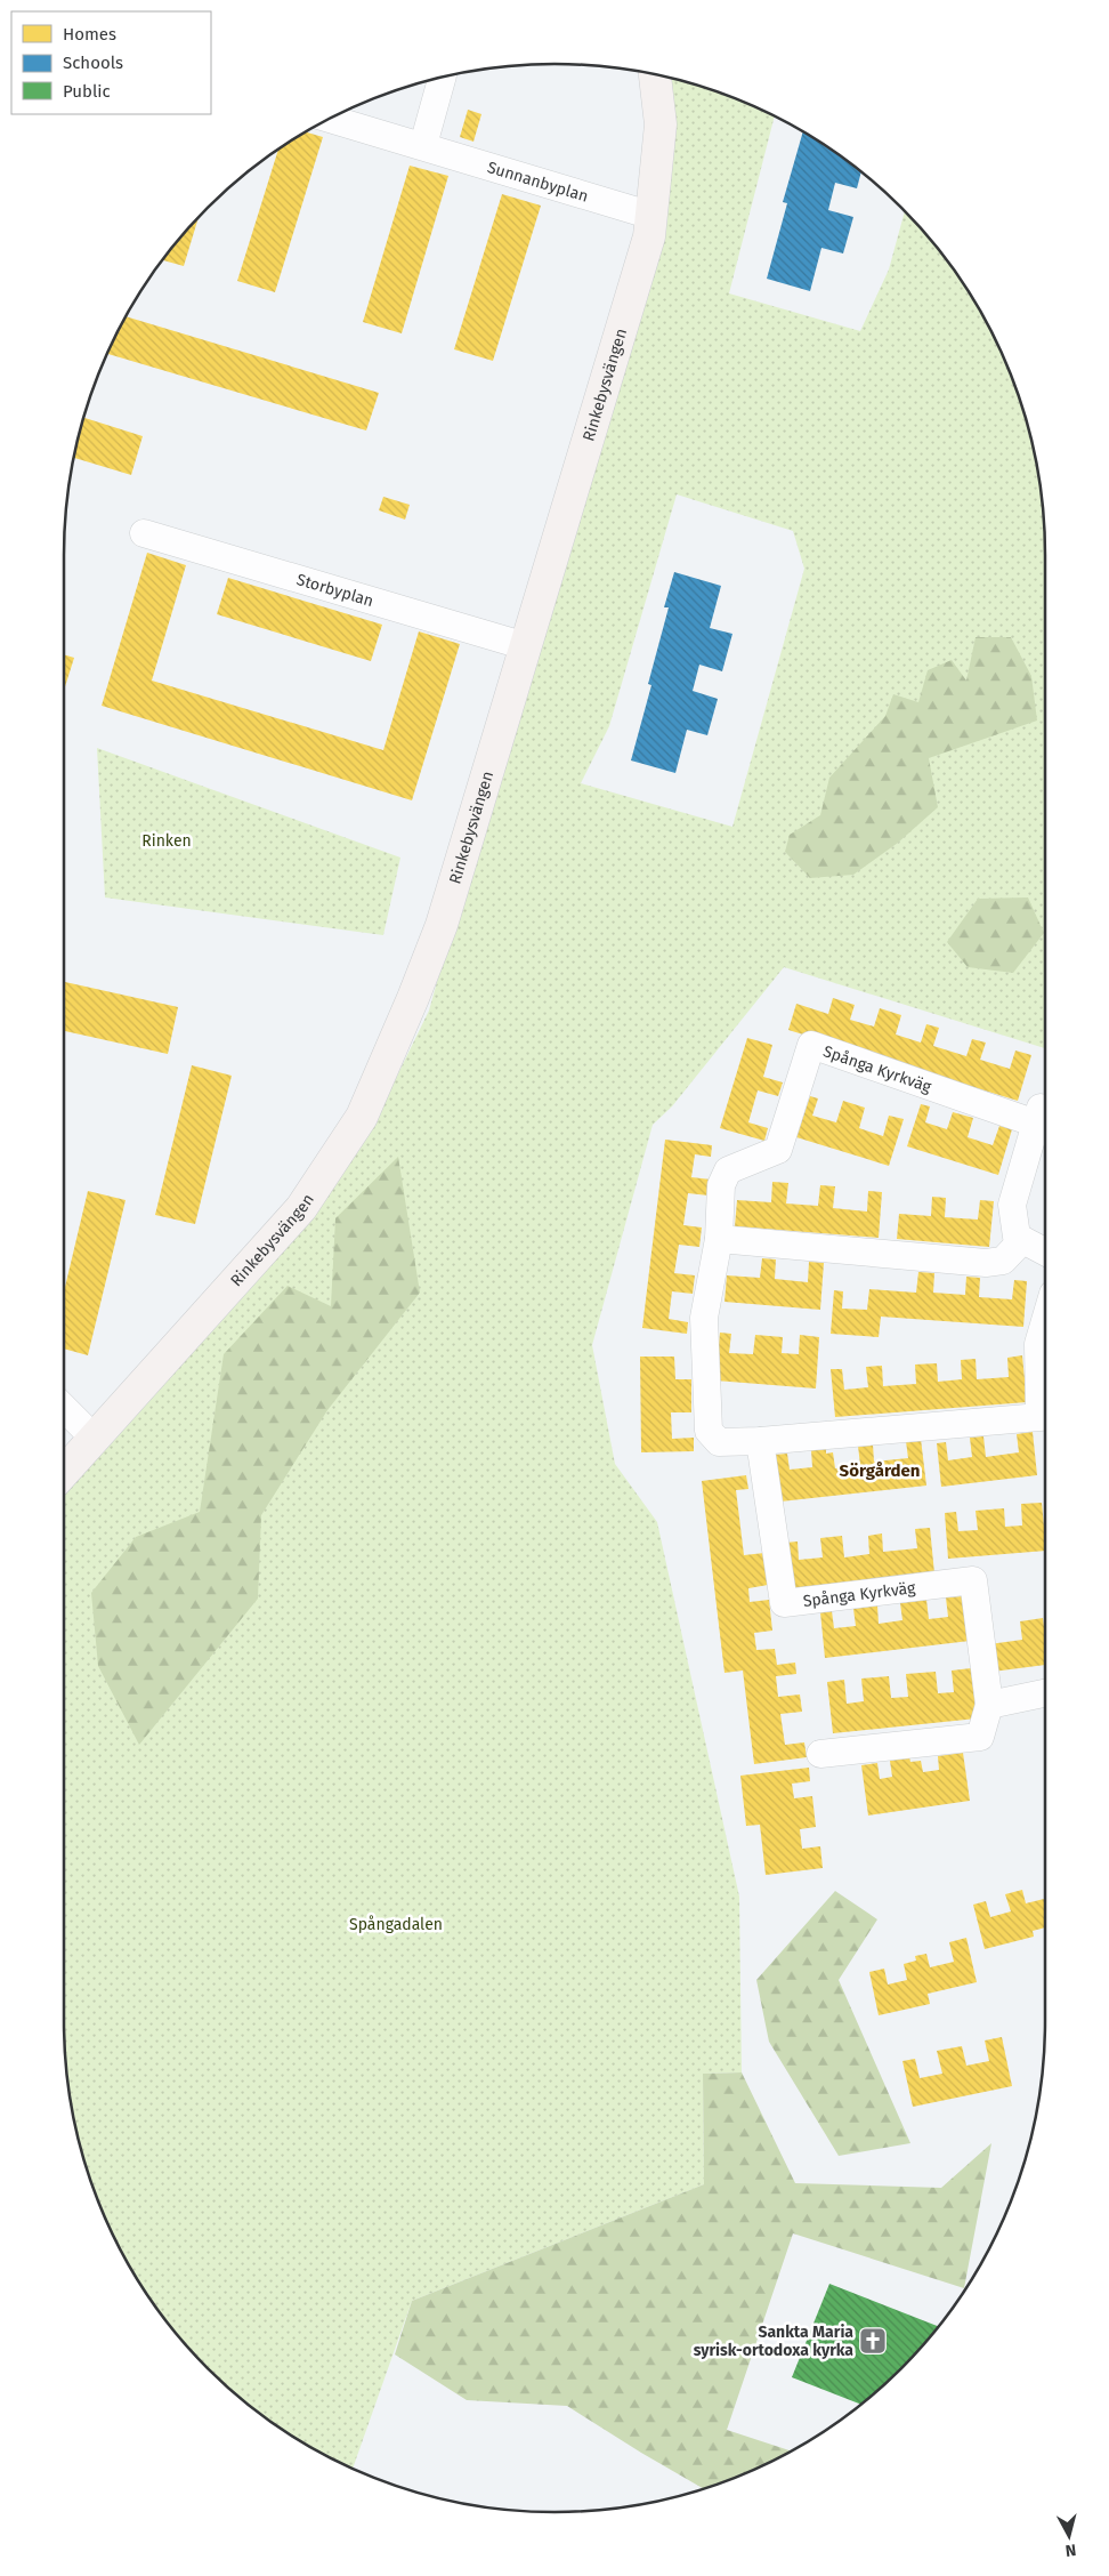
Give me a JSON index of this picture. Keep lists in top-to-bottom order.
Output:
{
  "streets": {
    "street": [
      "Sunnanbyplan",
      "Rinkebysvängen",
      "Storbyplan",
      "Spånga Kyrkväg"
    ]
  },
  "crossings": [
    ["Sunnanbyplan", "Rinkebysvängen"],
    ["Rinkebysvängen", "Storbyplan"]
  ],
  "districts": ["Sörgården"],
  "parks": ["Rinken", "Spångadalen"],
  "places": {
    "church": ["Sankta Maria syrisk-ortodoxa kyrka"]
  },
  "legend": ["Homes", "Schools", "Public"],
  "north": "bottom"
}
